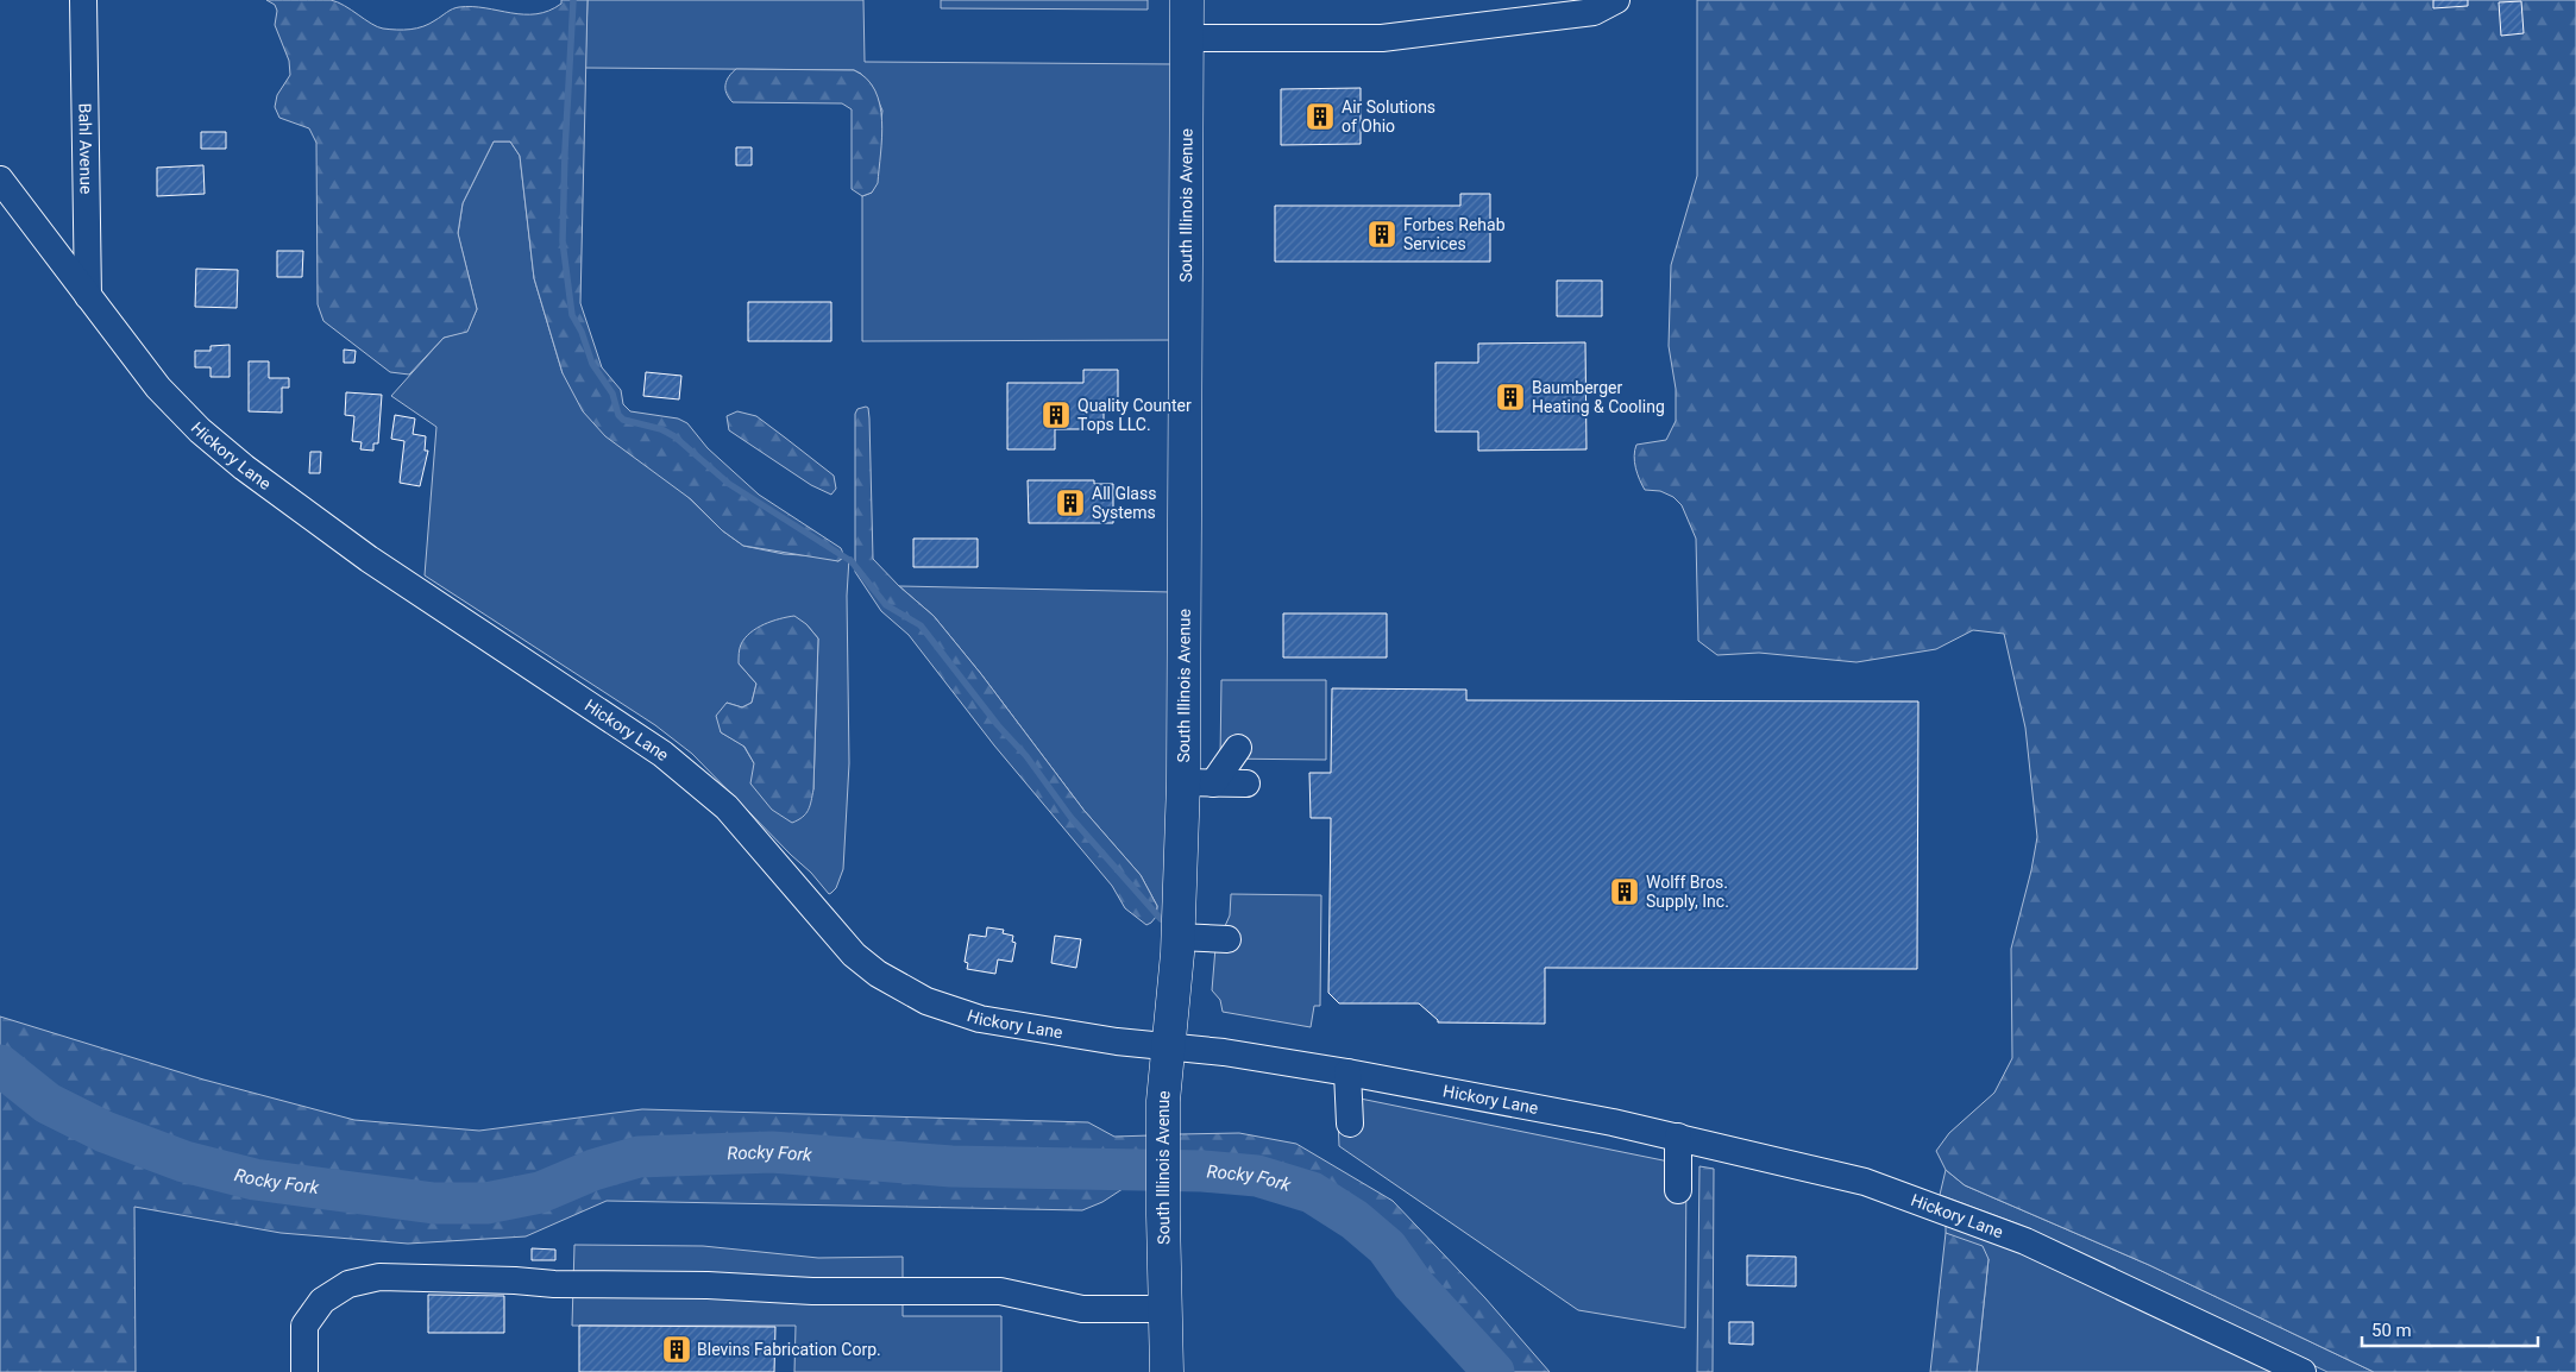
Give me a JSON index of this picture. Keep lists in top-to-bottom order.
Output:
{
  "streets": {
    "main road": ["South Illinois Avenue"],
    "street": ["Bahl Avenue", "Hickory Lane"]
  },
  "crossings": [
    ["Bahl Avenue", "Hickory Lane"],
    ["South Illinois Avenue", "Hickory Lane"]
  ],
  "water": ["Rocky Fork"],
  "places": {
    "building": [
      "Air Solutions of Ohio",
      "Forbes Rehab Services",
      "Baumberger Heating & Cooling",
      "Quality Counter Tops LLC.",
      "All Glass Systems",
      "Wolff Bros. Supply, Inc.",
      "Blevins Fabrication Corp."
    ]
  },
  "scale_bar": "50 m"
}
